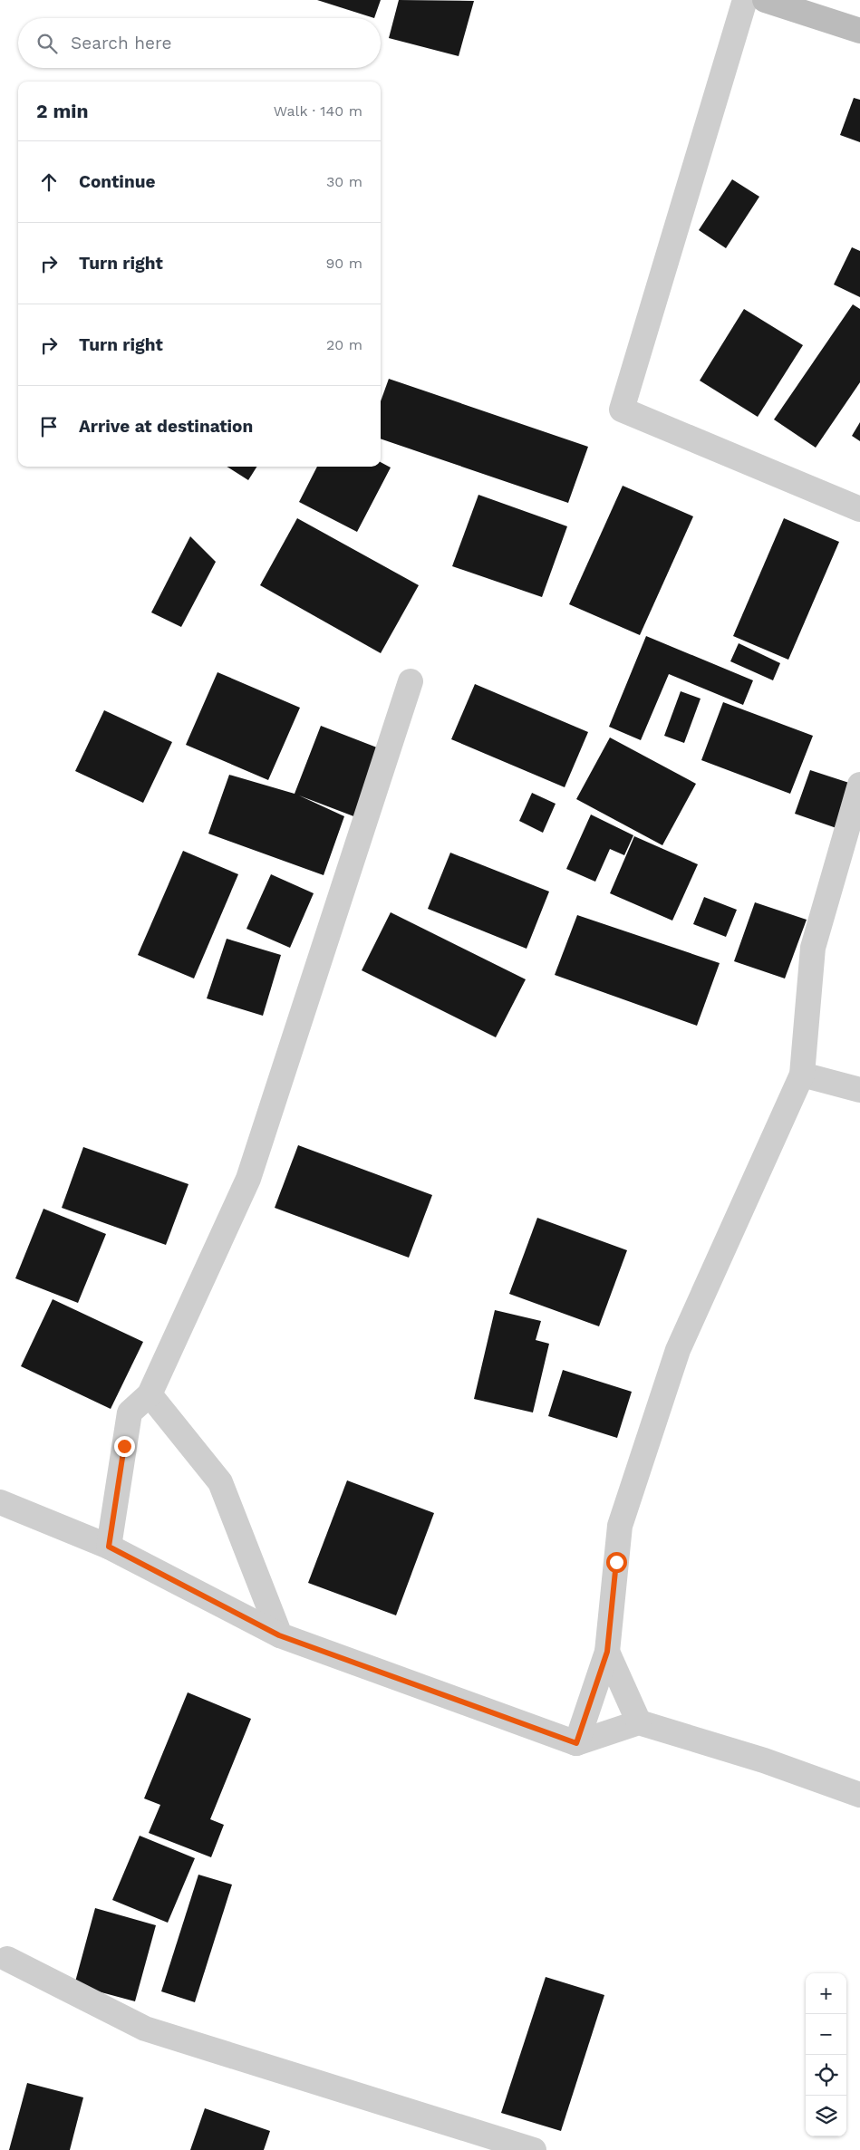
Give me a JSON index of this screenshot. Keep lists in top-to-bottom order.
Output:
{
  "page": {
    "search": "Search here",
    "heading": ["2 min", "Walk · 140 m"],
    "list": [
      ["Continue", "30 m"],
      ["Turn right", "90 m"],
      ["Turn right", "20 m"],
      "Arrive at destination"
    ],
    "map_buttons": ["+", "−"]
  }
}
